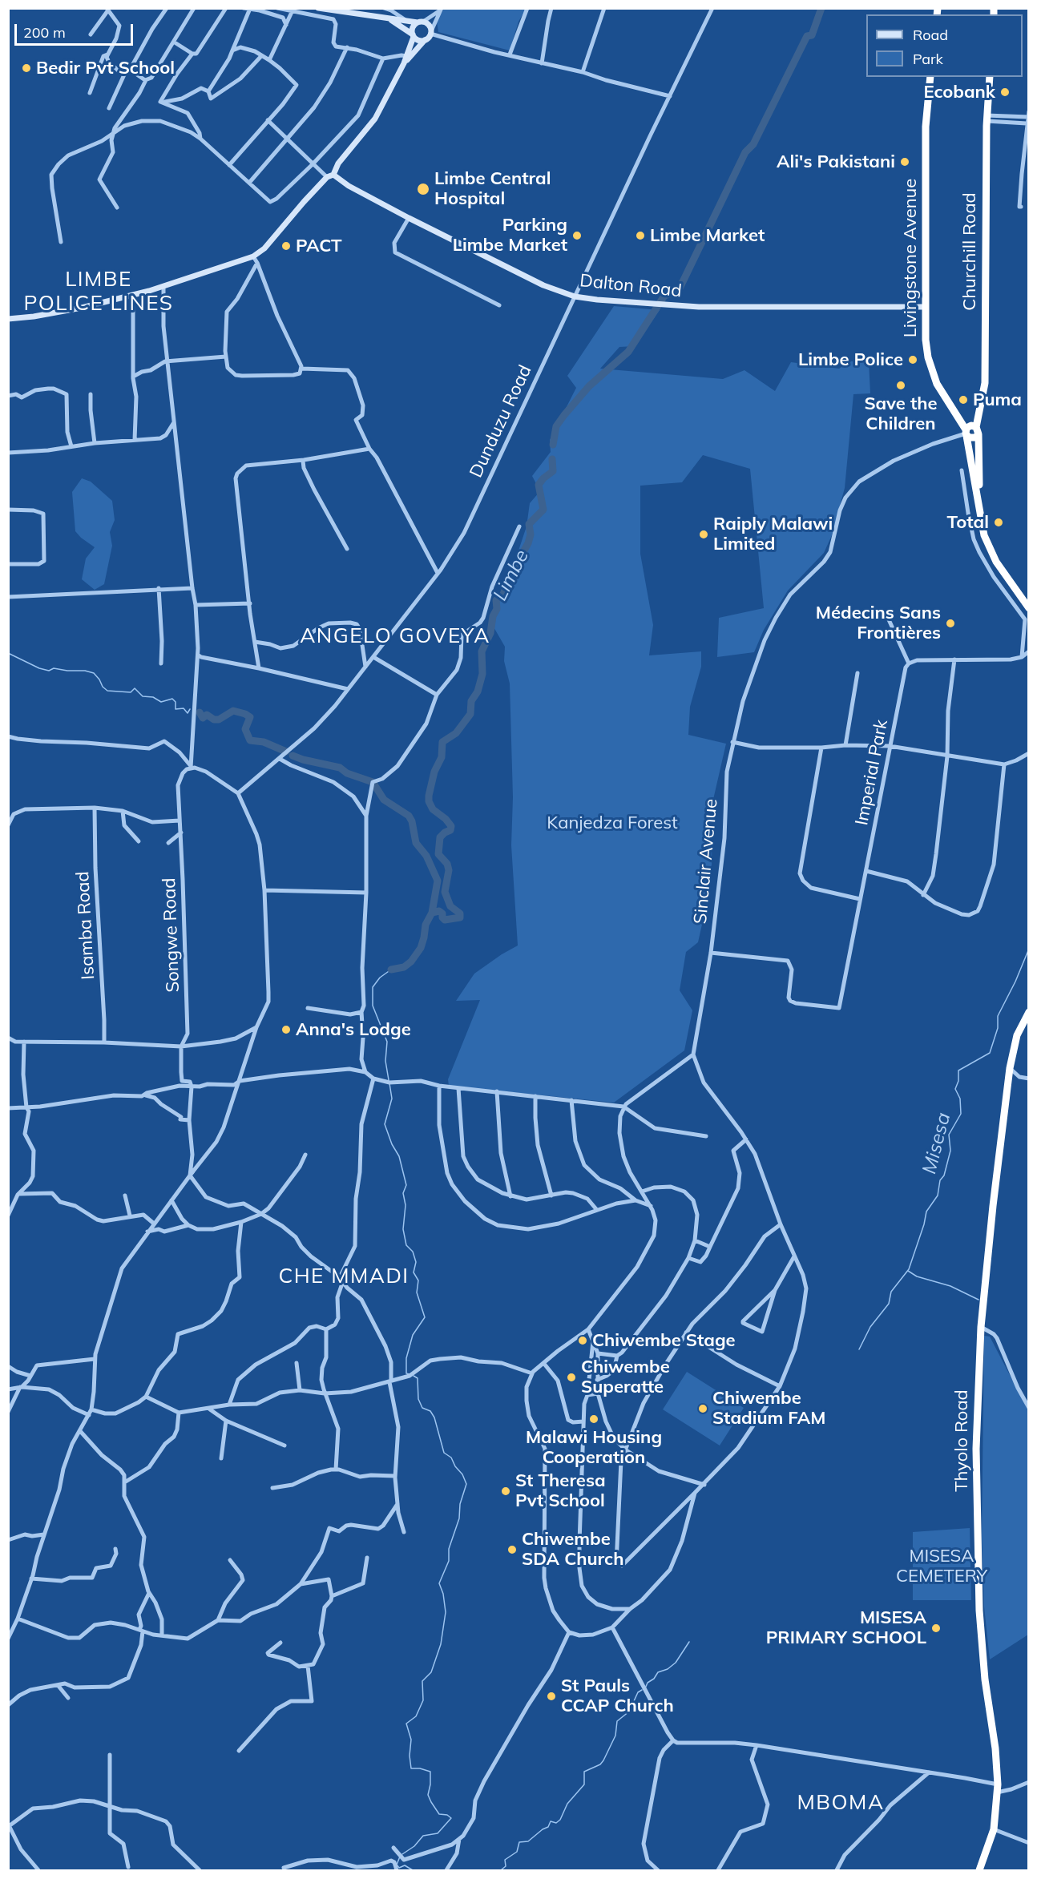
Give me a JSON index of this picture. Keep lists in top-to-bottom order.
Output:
{
  "streets": {
    "highway": ["Churchill Road", "Livingstone Avenue", "Thyolo Road"],
    "main road": ["Dalton Road"],
    "street": [
      "Dunduzu Road",
      "Imperial Park",
      "Sinclair Avenue",
      "Isamba Road",
      "Songwe Road"
    ]
  },
  "crossings": [
    ["Livingstone Avenue", "Dalton Road"],
    ["Livingstone Avenue", "Sinclair Avenue"],
    ["Dalton Road", "Dunduzu Road"],
    ["Imperial Park", "Sinclair Avenue"]
  ],
  "districts": [
    "LIMBE POLICE LINES",
    "ANGELO GOVEYA",
    "CHE MMADI",
    "MBOMA"
  ],
  "water": ["Limbe", "Misesa"],
  "parks": ["Kanjedza Forest", "MISESA CEMETERY"],
  "places": [
    "Bedir Pvt School",
    "Ecobank",
    "Ali's Pakistani",
    "Limbe Central Hospital",
    "Parking Limbe Market",
    "Limbe Market",
    "PACT",
    "Limbe Police",
    "Save the Children",
    "Puma",
    "Total",
    "Raiply Malawi Limited",
    "Médecins Sans Frontières",
    "Anna's Lodge",
    "Chiwembe Stage",
    "Chiwembe Superatte",
    "Chiwembe Stadium FAM",
    "Malawi Housing Cooperation",
    "St Theresa Pvt School",
    "Chiwembe SDA Church",
    "MISESA PRIMARY SCHOOL",
    "St Pauls CCAP Church"
  ],
  "legend": ["Road", "Park"],
  "scale_bar": "200 m"
}
